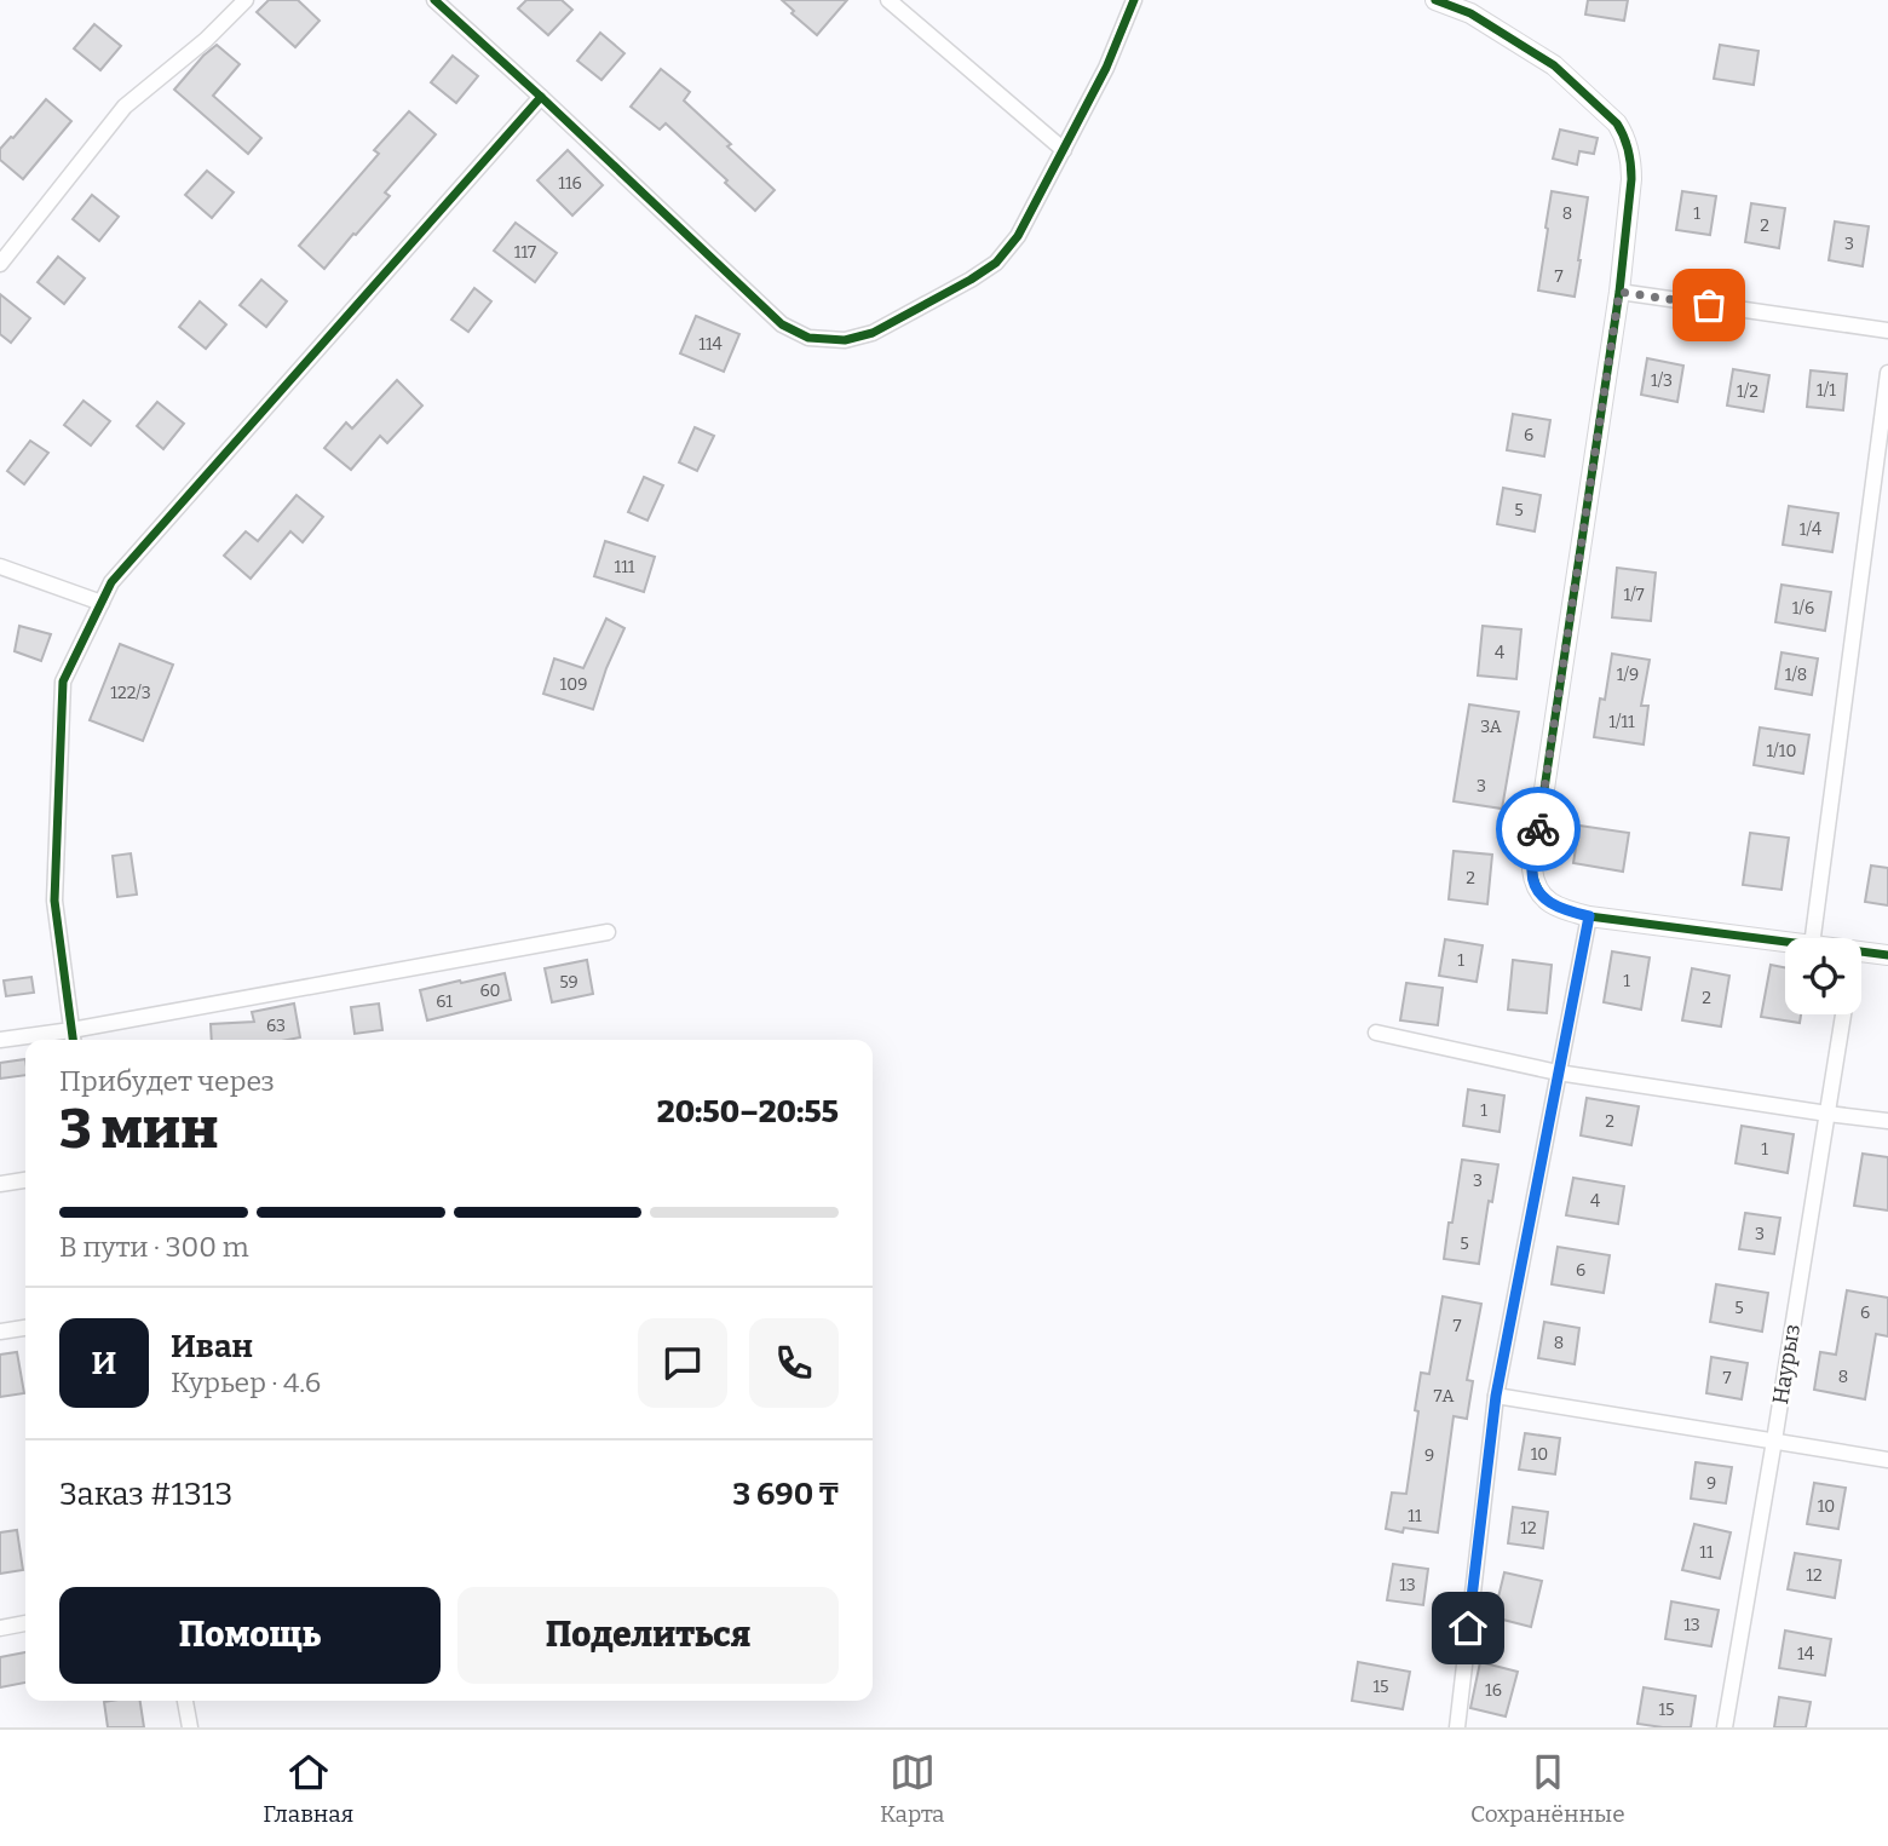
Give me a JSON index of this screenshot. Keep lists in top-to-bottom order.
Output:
{
  "streets": {
    "street": ["Наурыз"]
  },
  "house_numbers": [
    "116",
    "8",
    "1",
    "2",
    "3",
    "117",
    "7",
    "114",
    "1/3",
    "1/1",
    "1/2",
    "6",
    "5",
    "1/4",
    "111",
    "1/7",
    "1/6",
    "4",
    "1/9",
    "1/8",
    "109",
    "122/3",
    "1/11",
    "3А",
    "1/10",
    "3",
    "2",
    "1",
    "1",
    "59",
    "60",
    "2",
    "61",
    "63",
    "1",
    "2",
    "1",
    "3",
    "4",
    "3",
    "5",
    "6",
    "5",
    "6",
    "7",
    "8",
    "8",
    "7",
    "7А",
    "10",
    "9",
    "9",
    "10",
    "11",
    "12",
    "11",
    "12",
    "13",
    "13",
    "14",
    "15",
    "16",
    "15"
  ],
  "page": {
    "heading": ["3 мин", "Прибудет через", "20:50–20:55"],
    "panel": [
      "Иван",
      "Курьер · 4.6",
      "Заказ #1313",
      "3 690 ₸"
    ],
    "bar": "В пути · 300 m",
    "round": "И",
    "buttons": ["Помощь", "Поделиться"],
    "tabs": ["Главная", "Карта", "Сохранённые"]
  }
}
